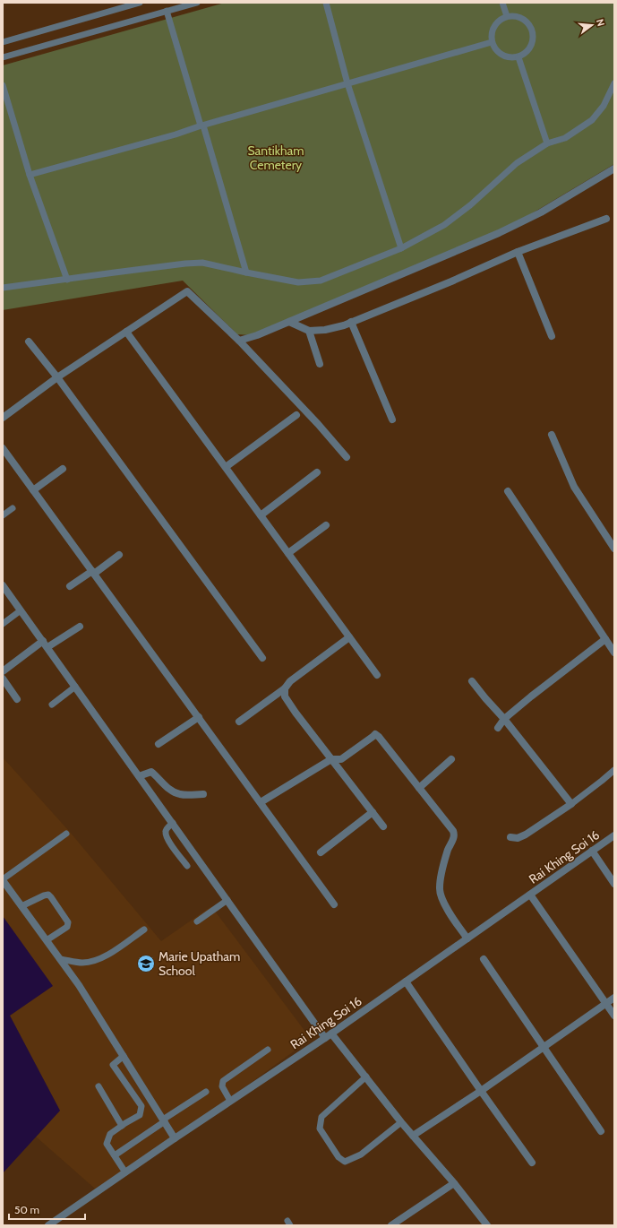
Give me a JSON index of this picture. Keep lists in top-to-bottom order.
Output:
{
  "streets": {
    "street": ["Rai Khing Soi 16"]
  },
  "parks": ["Santikham Cemetery"],
  "places": {
    "school or university": ["Marie Upatham School"]
  },
  "scale_bar": "50 m",
  "north": "right"
}
